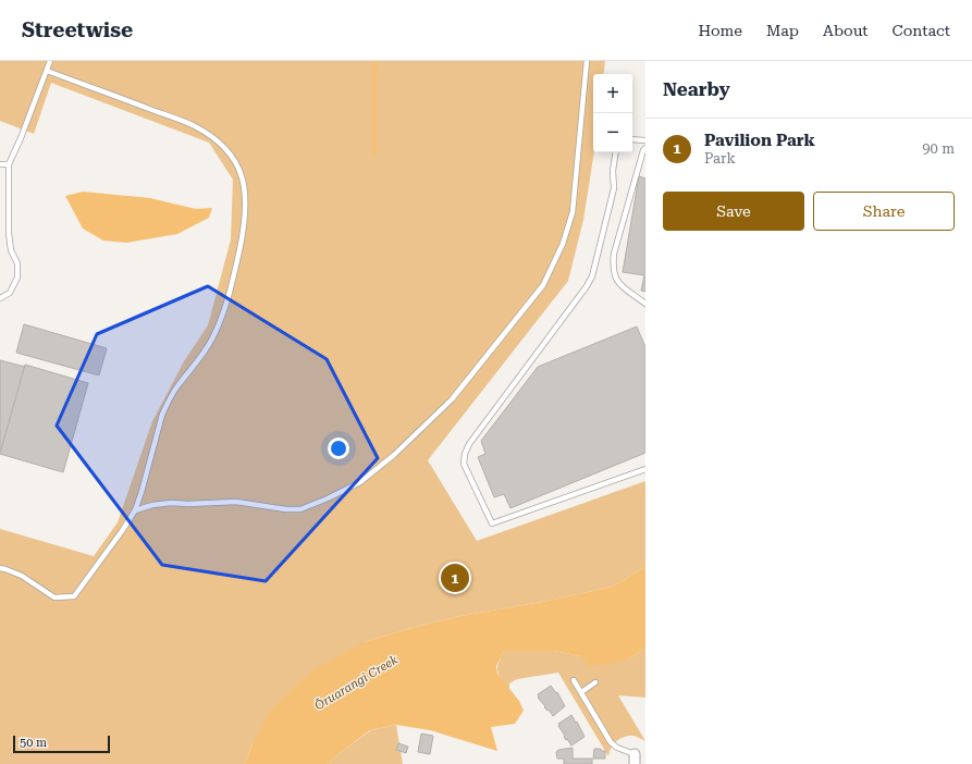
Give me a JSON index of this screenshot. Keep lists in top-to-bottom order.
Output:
{
  "water": ["Ōruarangi Creek"],
  "scale_bar": "50 m",
  "page": {
    "header": "Streetwise",
    "nav": [
      "Home",
      "Map",
      "About",
      "Contact"
    ],
    "heading": "Nearby",
    "map_buttons": ["+", "−"],
    "list": [
      {
        "mark": "1",
        "name": "Pavilion Park",
        "note": "Park",
        "value": "90 m"
      }
    ],
    "buttons": ["Save", "Share"],
    "pins": "1",
    "scale": "50 m"
  }
}
